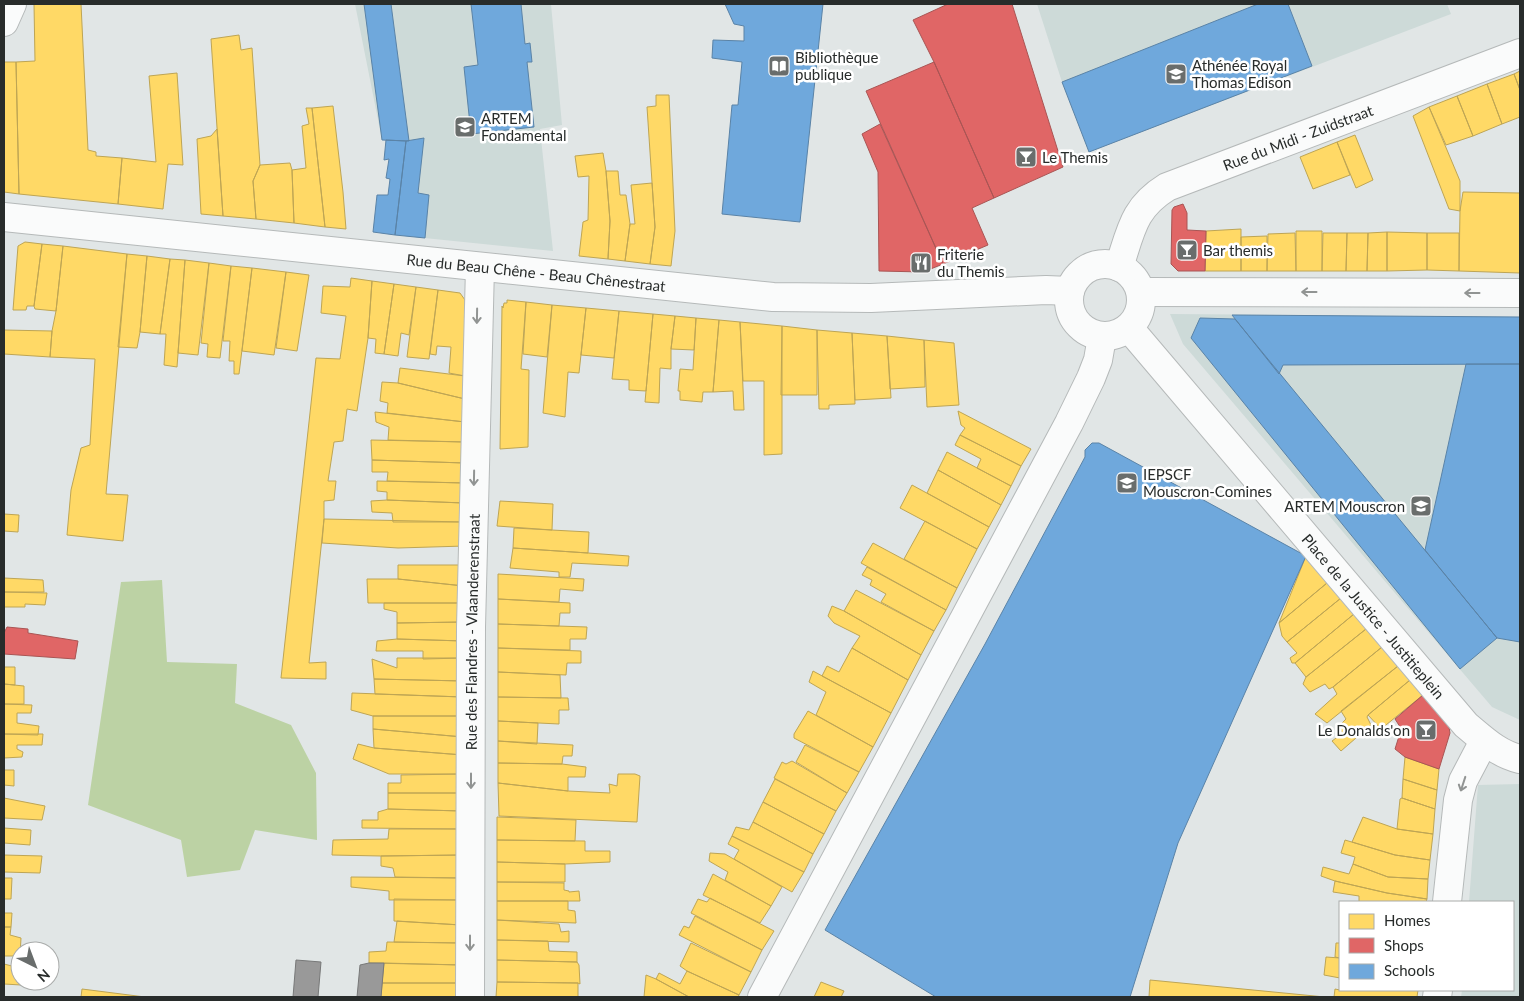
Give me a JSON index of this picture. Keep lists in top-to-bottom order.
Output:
{
  "streets": {
    "street": [
      "Rue du Midi - Zuidstraat",
      "Rue du Beau Chêne - Beau Chênestraat",
      "Place de la Justice - Justitieplein",
      "Rue des Flandres - Vlaanderenstraat"
    ]
  },
  "crossings": [
    ["Rue du Midi - Zuidstraat", "Rue du Beau Chêne - Beau Chênestraat"],
    ["Rue du Midi - Zuidstraat", "Place de la Justice - Justitieplein"],
    ["Rue du Beau Chêne - Beau Chênestraat", "Place de la Justice - Justitieplein"],
    ["Rue du Beau Chêne - Beau Chênestraat", "Rue des Flandres - Vlaanderenstraat"]
  ],
  "one_way": ["Rue des Flandres - Vlaanderenstraat"],
  "places": {
    "library": ["Bibliothèque publique"],
    "school or university": [
      "Athénée Royal Thomas Edison",
      "ARTEM Fondamental",
      "IEPSCF Mouscron-Comines",
      "ARTEM Mouscron"
    ],
    "bar": ["Le Themis", "Bar themis", "Le Donalds'on"],
    "restaurant": ["Friterie du Themis"]
  },
  "legend": ["Homes", "Shops", "Schools"],
  "north": "bottom right"
}
